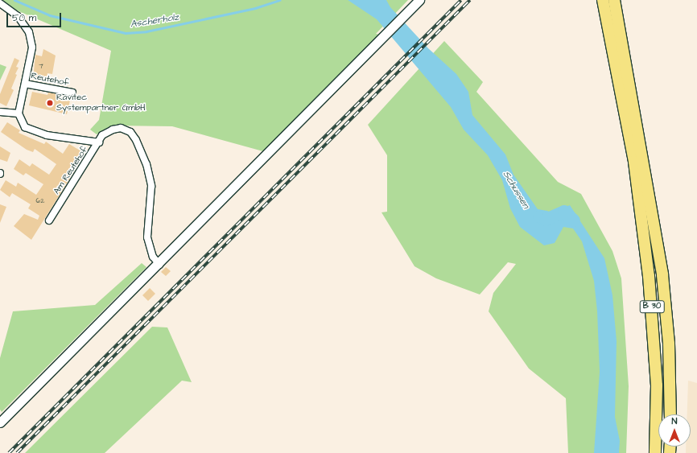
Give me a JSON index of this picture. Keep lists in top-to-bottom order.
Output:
{
  "streets": {
    "highway": ["B 30"],
    "street": ["Reutehof", "Am Reutehof"]
  },
  "water": ["Ascherholz", "Schussen"],
  "places": ["Ravitec Systempartner GmbH"],
  "house_numbers": ["7", "62"],
  "scale_bar": "50 m",
  "north": "top"
}
